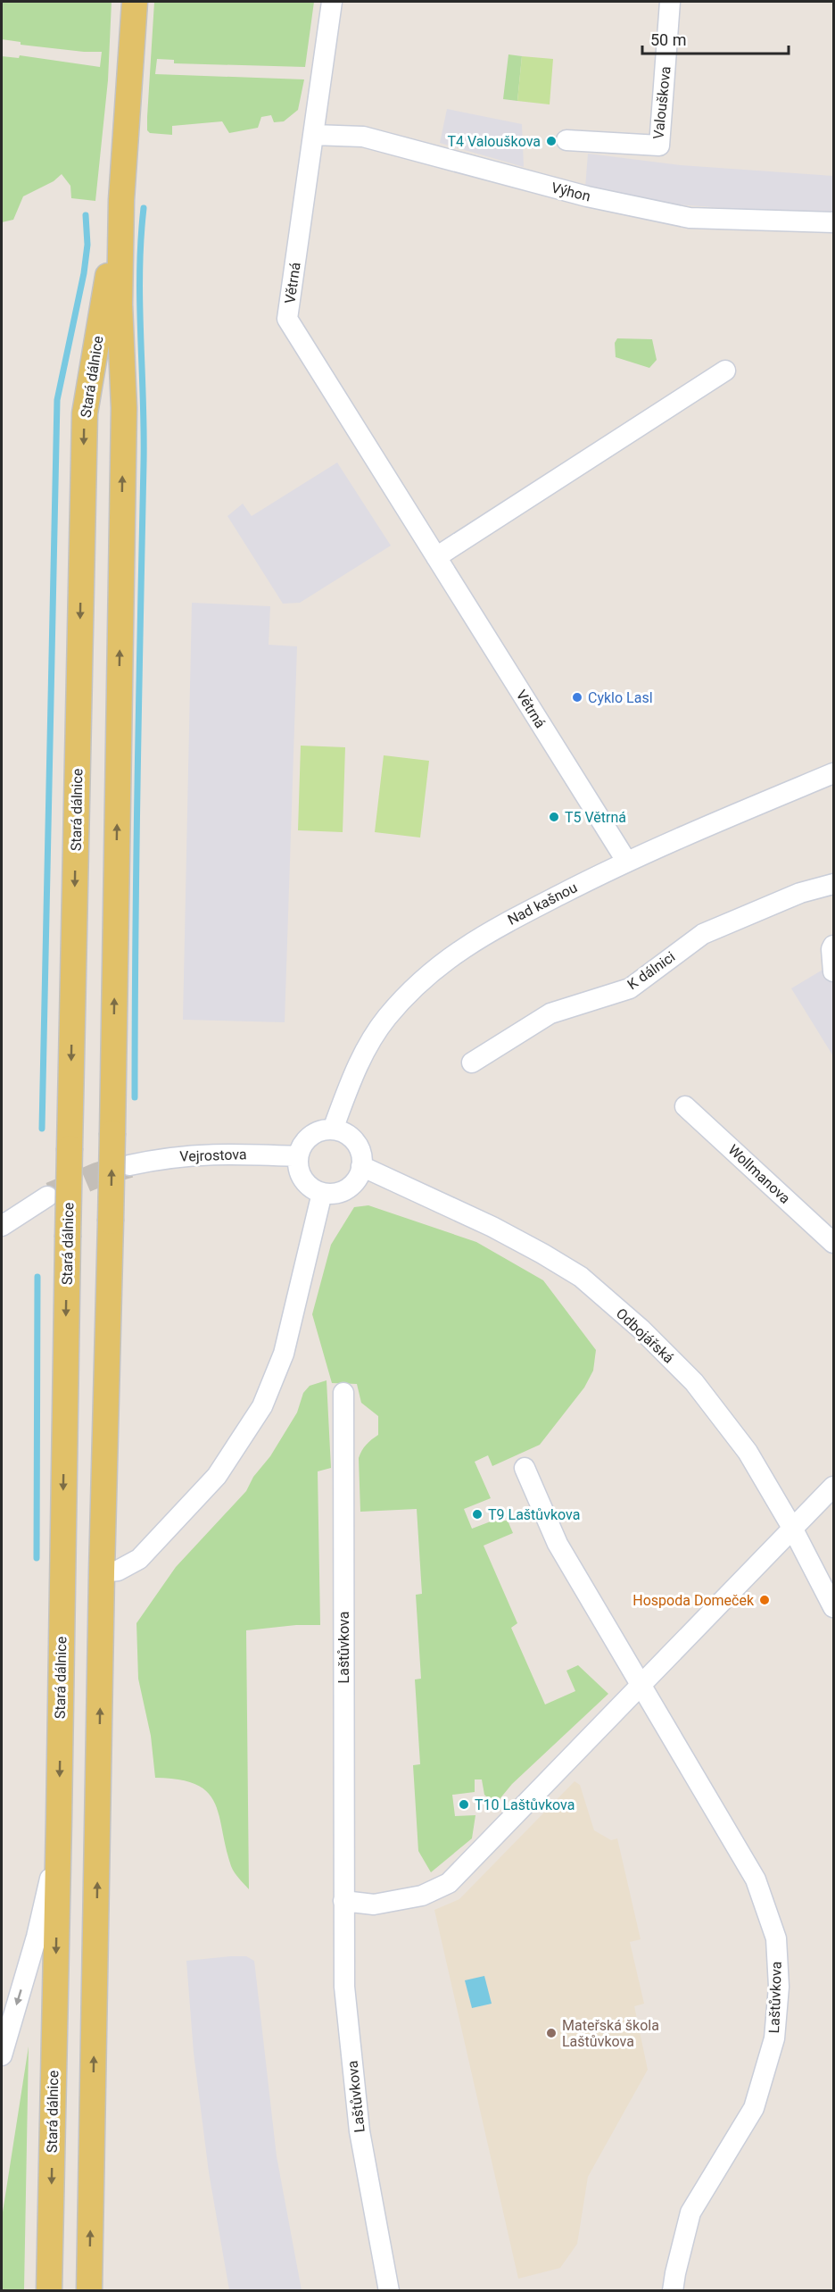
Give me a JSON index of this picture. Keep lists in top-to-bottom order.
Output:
{
  "streets": {
    "main road": ["Stará dálnice"],
    "street": [
      "Valouškova",
      "Výhon",
      "Větrná",
      "Nad kašnou",
      "K dálnici",
      "Vejrostova",
      "Wollmanova",
      "Odbojářská",
      "Laštůvkova"
    ]
  },
  "crossings": [
    ["Výhon", "Větrná"],
    ["Větrná", "Nad kašnou"],
    ["Nad kašnou", "Vejrostova"],
    ["Nad kašnou", "Odbojářská"],
    ["Vejrostova", "Odbojářská"]
  ],
  "places": [
    "T4 Valouškova",
    "Cyklo Lasl",
    "T5 Větrná",
    "T9 Laštůvkova",
    "Hospoda Domeček",
    "T10 Laštůvkova",
    "Mateřská škola Laštůvkova"
  ],
  "scale_bar": "50 m"
}
